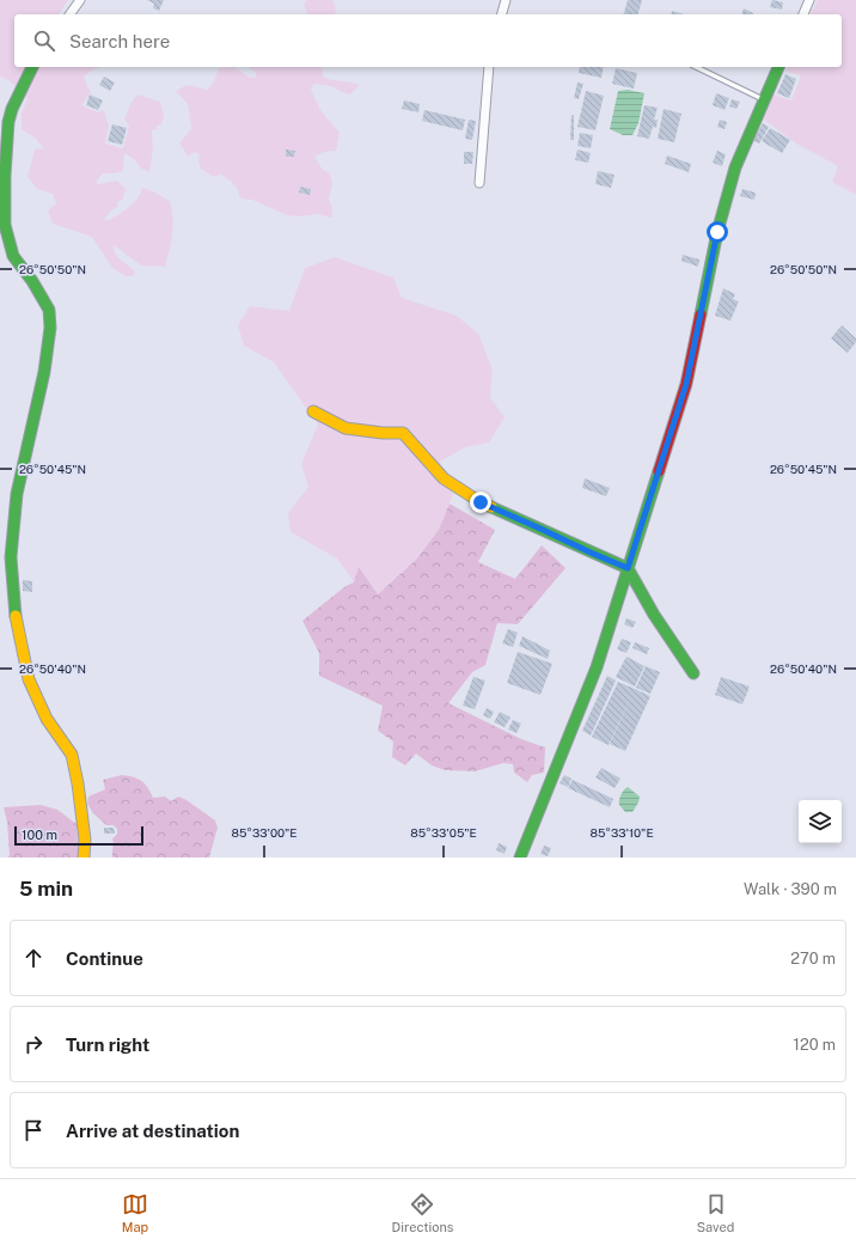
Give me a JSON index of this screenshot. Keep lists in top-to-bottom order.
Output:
{
  "scale_bar": "100 m",
  "page": {
    "search": "Search here",
    "scale": "100 m",
    "heading": ["5 min", "Walk · 390 m"],
    "list": [
      ["Continue", "270 m"],
      ["Turn right", "120 m"],
      "Arrive at destination"
    ],
    "nav": ["Map", "Directions", "Saved"]
  },
  "coordinates": [
    "26°50'50\"N",
    "26°50'45\"N",
    "26°50'40\"N",
    "85°33'00\"E",
    "85°33'05\"E",
    "85°33'10\"E"
  ]
}
